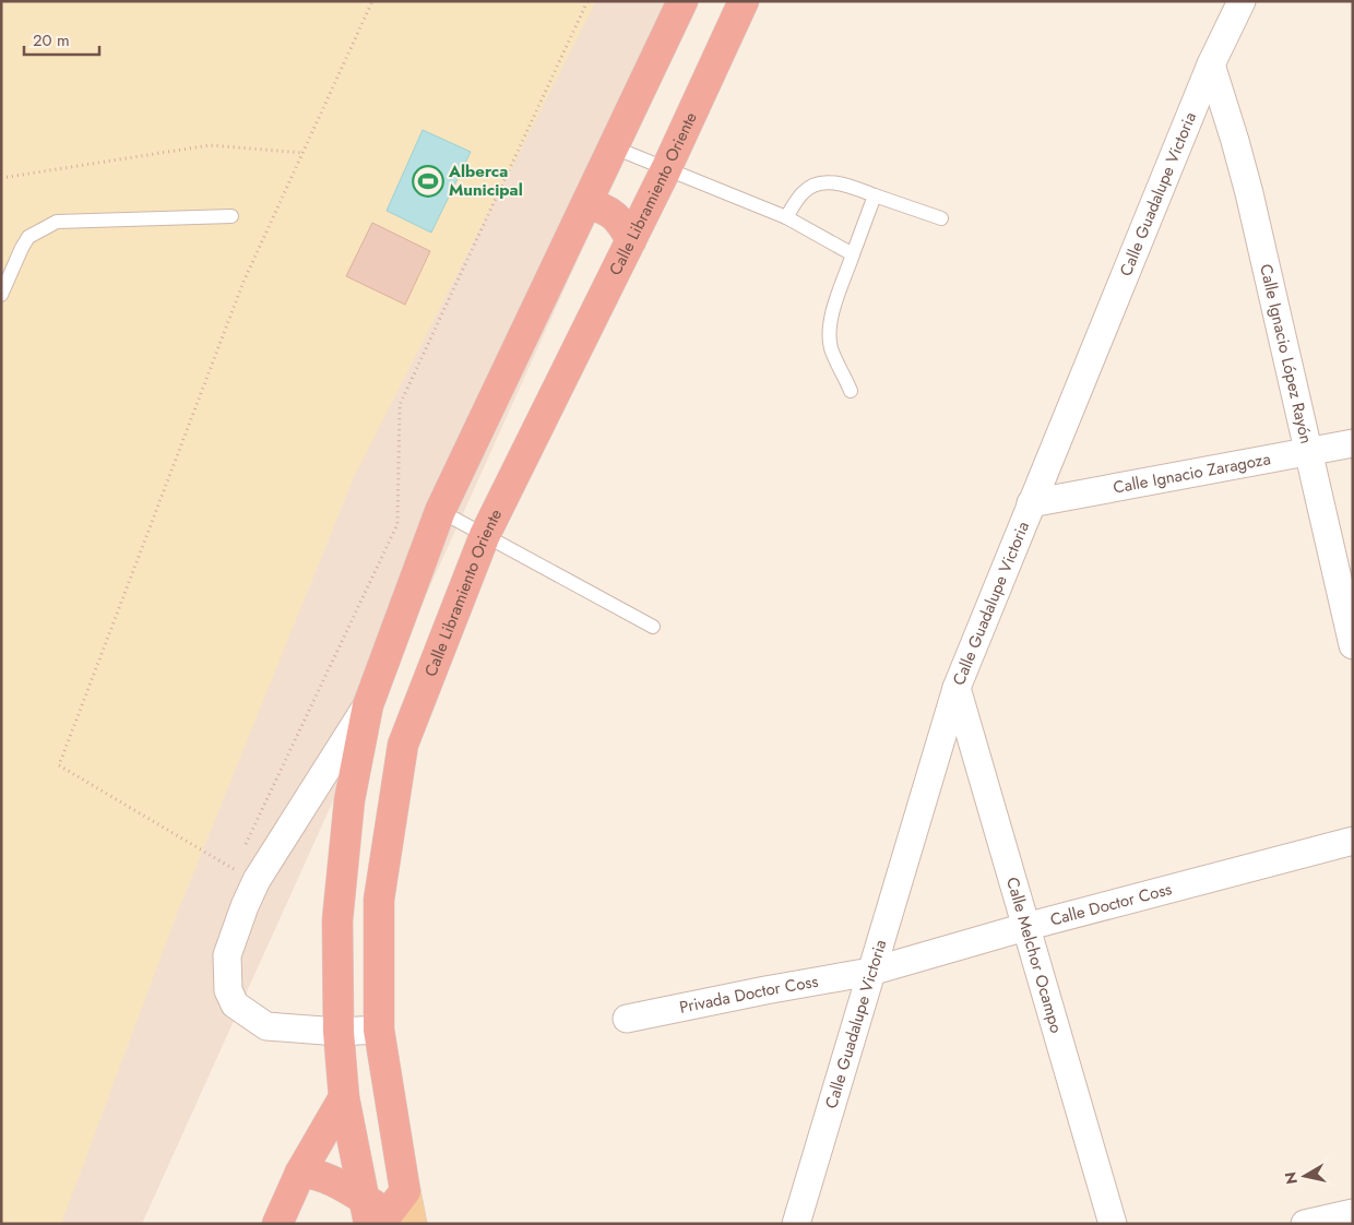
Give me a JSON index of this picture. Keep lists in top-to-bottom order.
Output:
{
  "streets": {
    "highway": ["Calle Libramiento Oriente"],
    "street": [
      "Calle Guadalupe Victoria",
      "Calle Ignacio López Rayón",
      "Calle Ignacio Zaragoza",
      "Calle Doctor Coss",
      "Calle Melchor Ocampo",
      "Privada Doctor Coss"
    ]
  },
  "crossings": [
    ["Calle Guadalupe Victoria", "Calle Ignacio López Rayón"],
    ["Calle Guadalupe Victoria", "Calle Ignacio Zaragoza"],
    ["Calle Guadalupe Victoria", "Calle Doctor Coss"],
    ["Calle Guadalupe Victoria", "Calle Melchor Ocampo"],
    ["Calle Guadalupe Victoria", "Privada Doctor Coss"],
    ["Calle Ignacio López Rayón", "Calle Ignacio Zaragoza"],
    ["Calle Doctor Coss", "Calle Melchor Ocampo"],
    ["Calle Doctor Coss", "Privada Doctor Coss"]
  ],
  "places": {
    "sports": ["Alberca Municipal"]
  },
  "scale_bar": "20 m",
  "north": "left"
}
